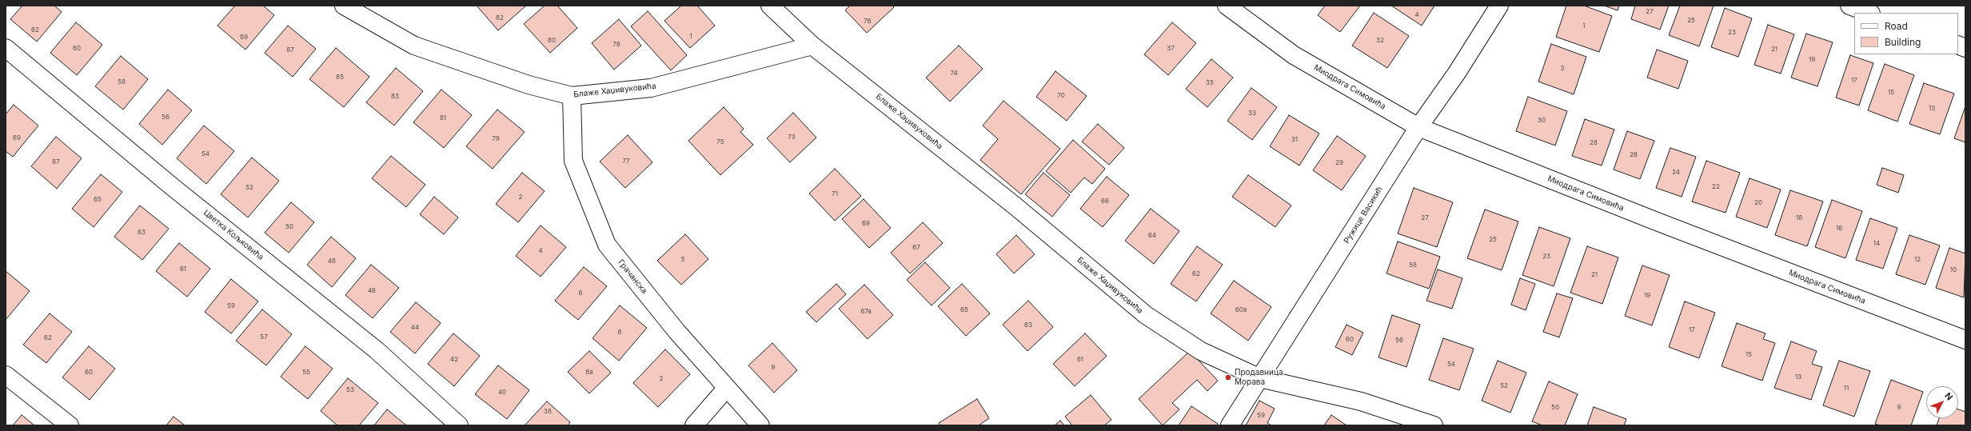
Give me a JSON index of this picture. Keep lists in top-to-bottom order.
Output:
{
  "streets": {
    "street": [
      "Миодрага Симовића",
      "Блаже Хаџивуковића",
      "Ружице Васикић",
      "Цветка Кољковића",
      "Грачанска"
    ]
  },
  "crossings": [
    ["Миодрага Симовића", "Ружице Васикић"],
    ["Блаже Хаџивуковића", "Ружице Васикић"],
    ["Блаже Хаџивуковића", "Грачанска"]
  ],
  "places": ["Продавница Морава"],
  "house_numbers": [
    "27",
    "4",
    "82",
    "25",
    "76",
    "1",
    "62",
    "23",
    "1",
    "89",
    "80",
    "32",
    "78",
    "60",
    "37",
    "21",
    "87",
    "19",
    "3",
    "74",
    "85",
    "17",
    "58",
    "35",
    "15",
    "70",
    "83",
    "13",
    "33",
    "56",
    "81",
    "30",
    "73",
    "69",
    "79",
    "31",
    "75",
    "28",
    "54",
    "26",
    "77",
    "67",
    "29",
    "24",
    "22",
    "52",
    "71",
    "2",
    "65",
    "66",
    "20",
    "27",
    "18",
    "69",
    "50",
    "16",
    "63",
    "64",
    "25",
    "14",
    "67",
    "4",
    "23",
    "5",
    "12",
    "48",
    "58",
    "61",
    "10",
    "62",
    "21",
    "46",
    "6",
    "19",
    "59",
    "65",
    "60a",
    "67a",
    "63",
    "44",
    "17",
    "8",
    "57",
    "62",
    "60",
    "56",
    "15",
    "42",
    "61",
    "54",
    "9",
    "60",
    "55",
    "8a",
    "13",
    "2",
    "52",
    "11",
    "53",
    "40",
    "50",
    "9",
    "38",
    "59"
  ],
  "legend": ["Road", "Building"],
  "north": "top right"
}
